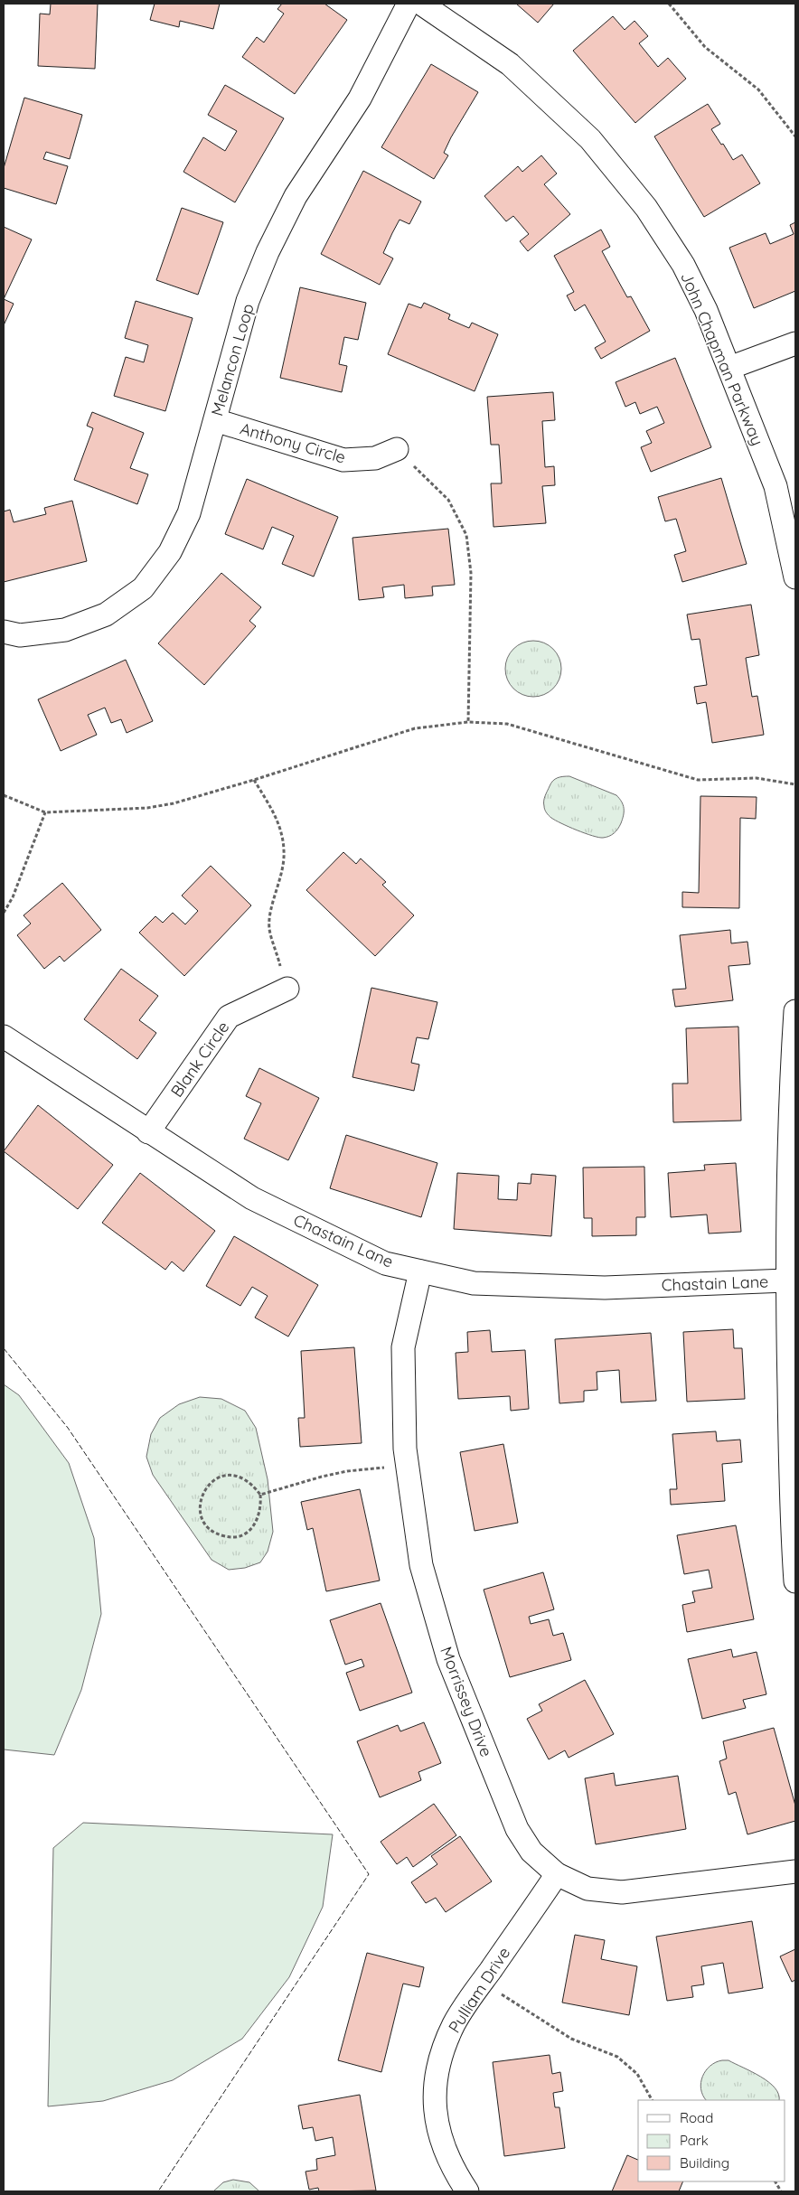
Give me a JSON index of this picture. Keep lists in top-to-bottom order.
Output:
{
  "streets": {
    "street": [
      "John Chapman Parkway",
      "Melancon Loop",
      "Anthony Circle",
      "Blank Circle",
      "Chastain Lane",
      "Morrissey Drive",
      "Pulliam Drive"
    ]
  },
  "crossings": [
    ["Melancon Loop", "Anthony Circle"],
    ["Blank Circle", "Chastain Lane"],
    ["Chastain Lane", "Morrissey Drive"],
    ["Morrissey Drive", "Pulliam Drive"]
  ],
  "legend": ["Road", "Park", "Building"]
}
